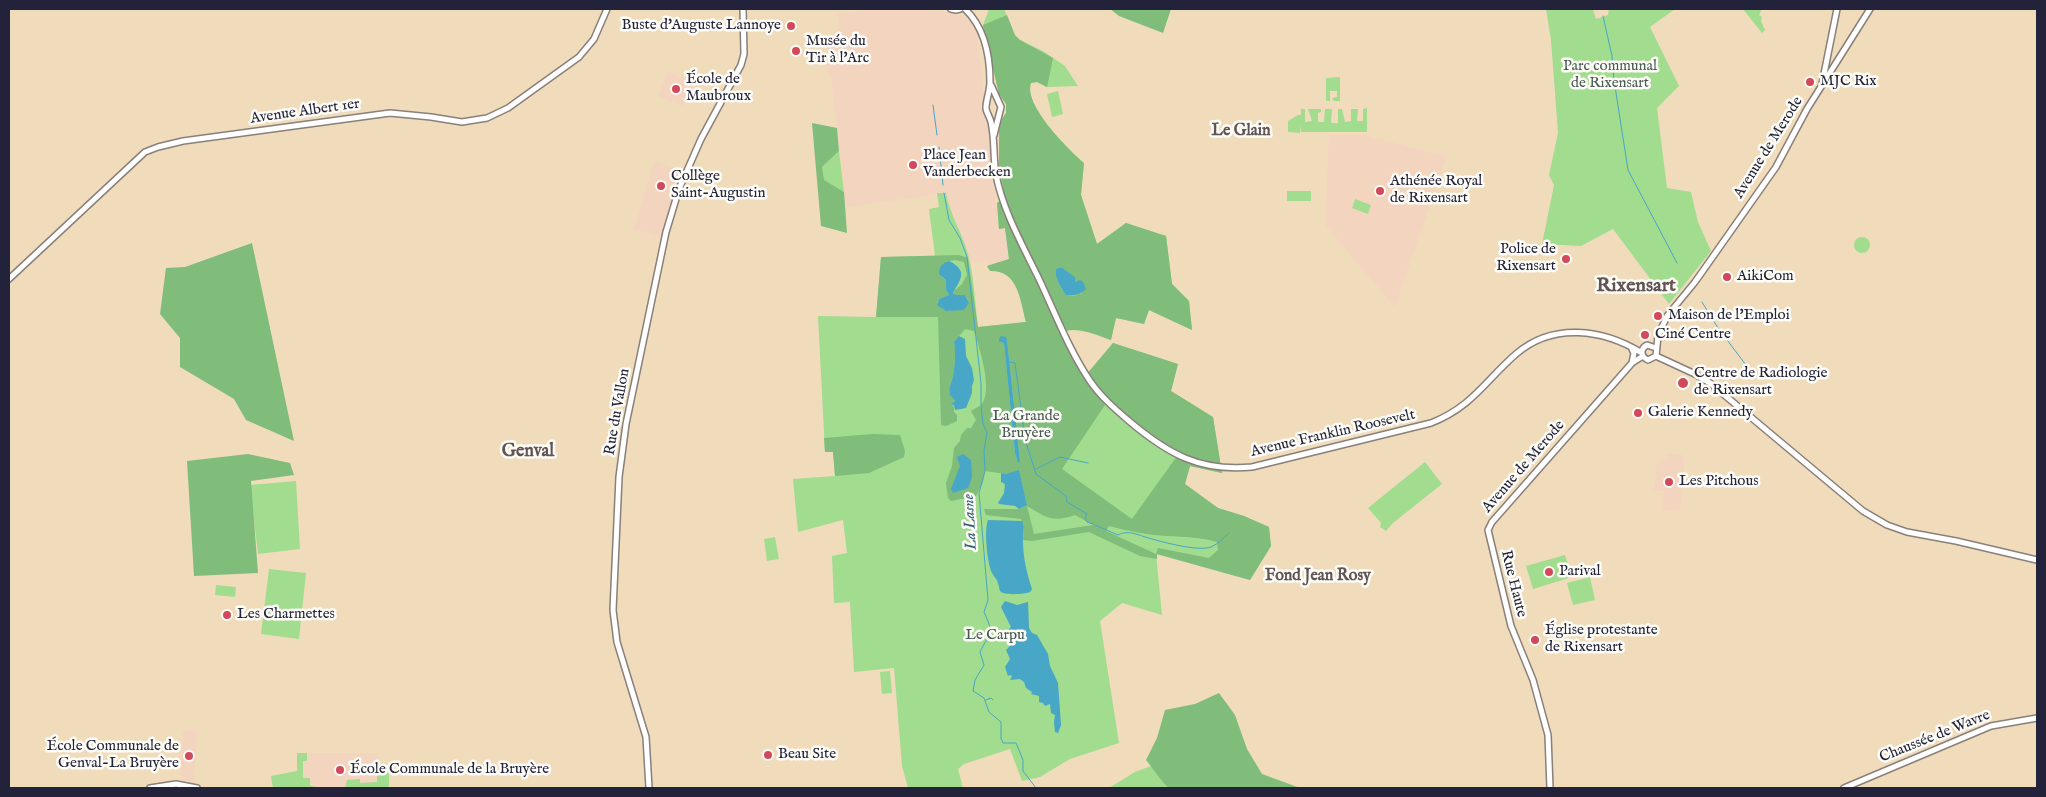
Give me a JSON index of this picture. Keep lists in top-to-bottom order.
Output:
{
  "streets": {
    "main road": [
      "Avenue Albert 1er",
      "Avenue de Merode",
      "Rue du Vallon",
      "Avenue Franklin Roosevelt",
      "Rue Haute",
      "Chaussée de Wavre"
    ]
  },
  "crossings": [
    ["Avenue de Merode", "Avenue Franklin Roosevelt"],
    ["Avenue de Merode", "Rue Haute"]
  ],
  "districts": [
    "Le Glain",
    "Rixensart",
    "Genval",
    "Fond Jean Rosy"
  ],
  "water": ["La Lasne"],
  "parks": ["Parc communal de Rixensart", "La Grande Bruyère", "Le Carpu"],
  "places": [
    "Buste d'Auguste Lannoye",
    "Musée du Tir à l'Arc",
    "MJC Rix",
    "École de Maubroux",
    "Place Jean Vanderbecken",
    "Collège Saint-Augustin",
    "Athénée Royal de Rixensart",
    "Police de Rixensart",
    "AikiCom",
    "Maison de l'Emploi",
    "Ciné Centre",
    "Centre de Radiologie de Rixensart",
    "Galerie Kennedy",
    "Les Pitchous",
    "Parival",
    "Les Charmettes",
    "Église protestante de Rixensart",
    "Beau Site",
    "École Communale de Genval-La Bruyère",
    "École Communale de la Bruyère"
  ]
}
